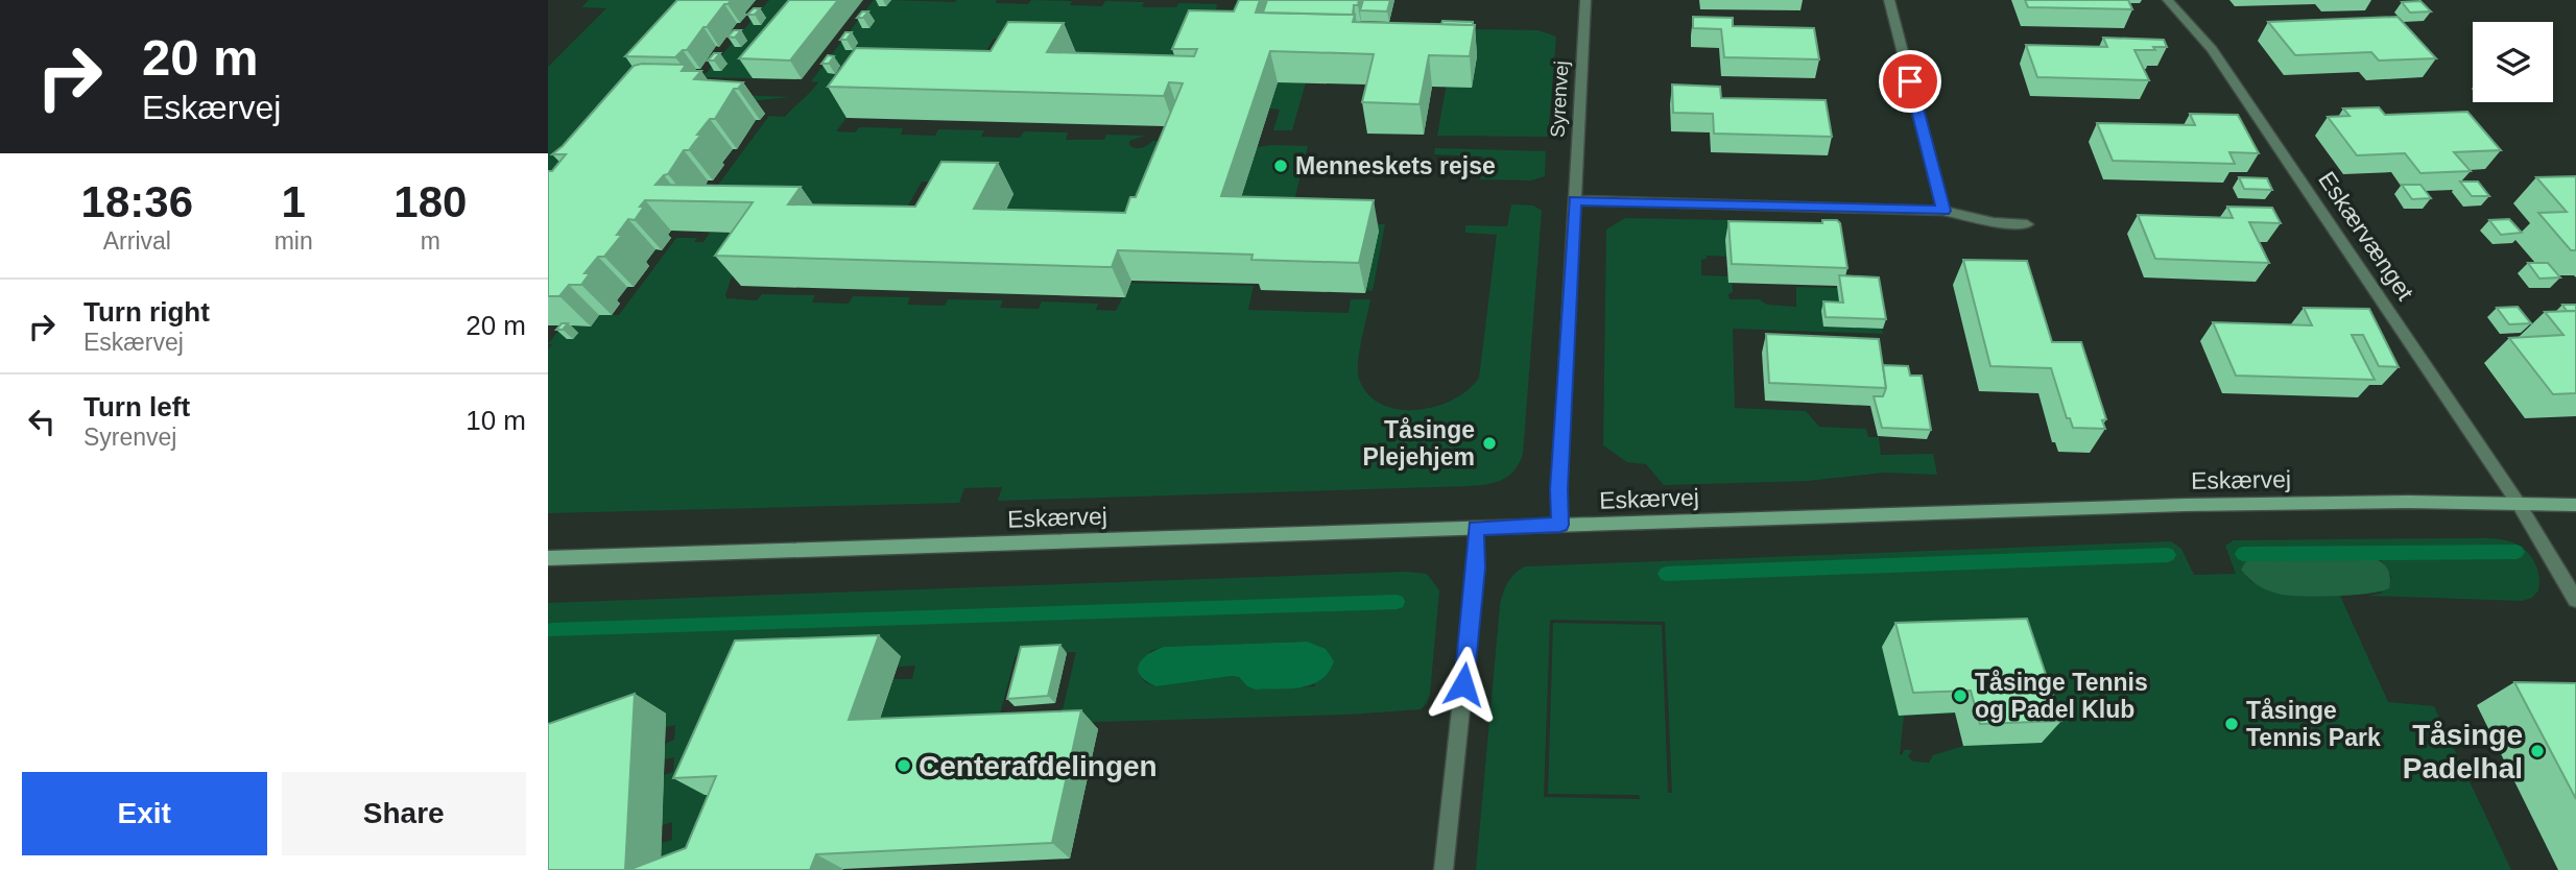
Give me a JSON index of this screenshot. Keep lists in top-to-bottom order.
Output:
{
  "streets": {
    "street": ["Syrenvej", "Eskærvænget", "Eskærvej"]
  },
  "crossings": [
    ["Syrenvej", "Eskærvej"],
    ["Eskærvænget", "Eskærvej"]
  ],
  "places": [
    "Menneskets rejse",
    "Tåsinge Plejehjem",
    "Tåsinge Tennis og Padel Klub",
    "Tåsinge Tennis Park",
    "Tåsinge Padelhal",
    "Centerafdelingen"
  ],
  "page": {
    "turn": ["20 m", "Eskærvej"],
    "eta": [
      "18:36",
      "Arrival",
      "1",
      "min",
      "180",
      "m"
    ],
    "list": [
      {
        "name": "Turn right",
        "note": "Eskærvej",
        "value": "20 m"
      },
      {
        "name": "Turn left",
        "note": "Syrenvej",
        "value": "10 m"
      }
    ],
    "buttons": ["Exit", "Share"]
  }
}
